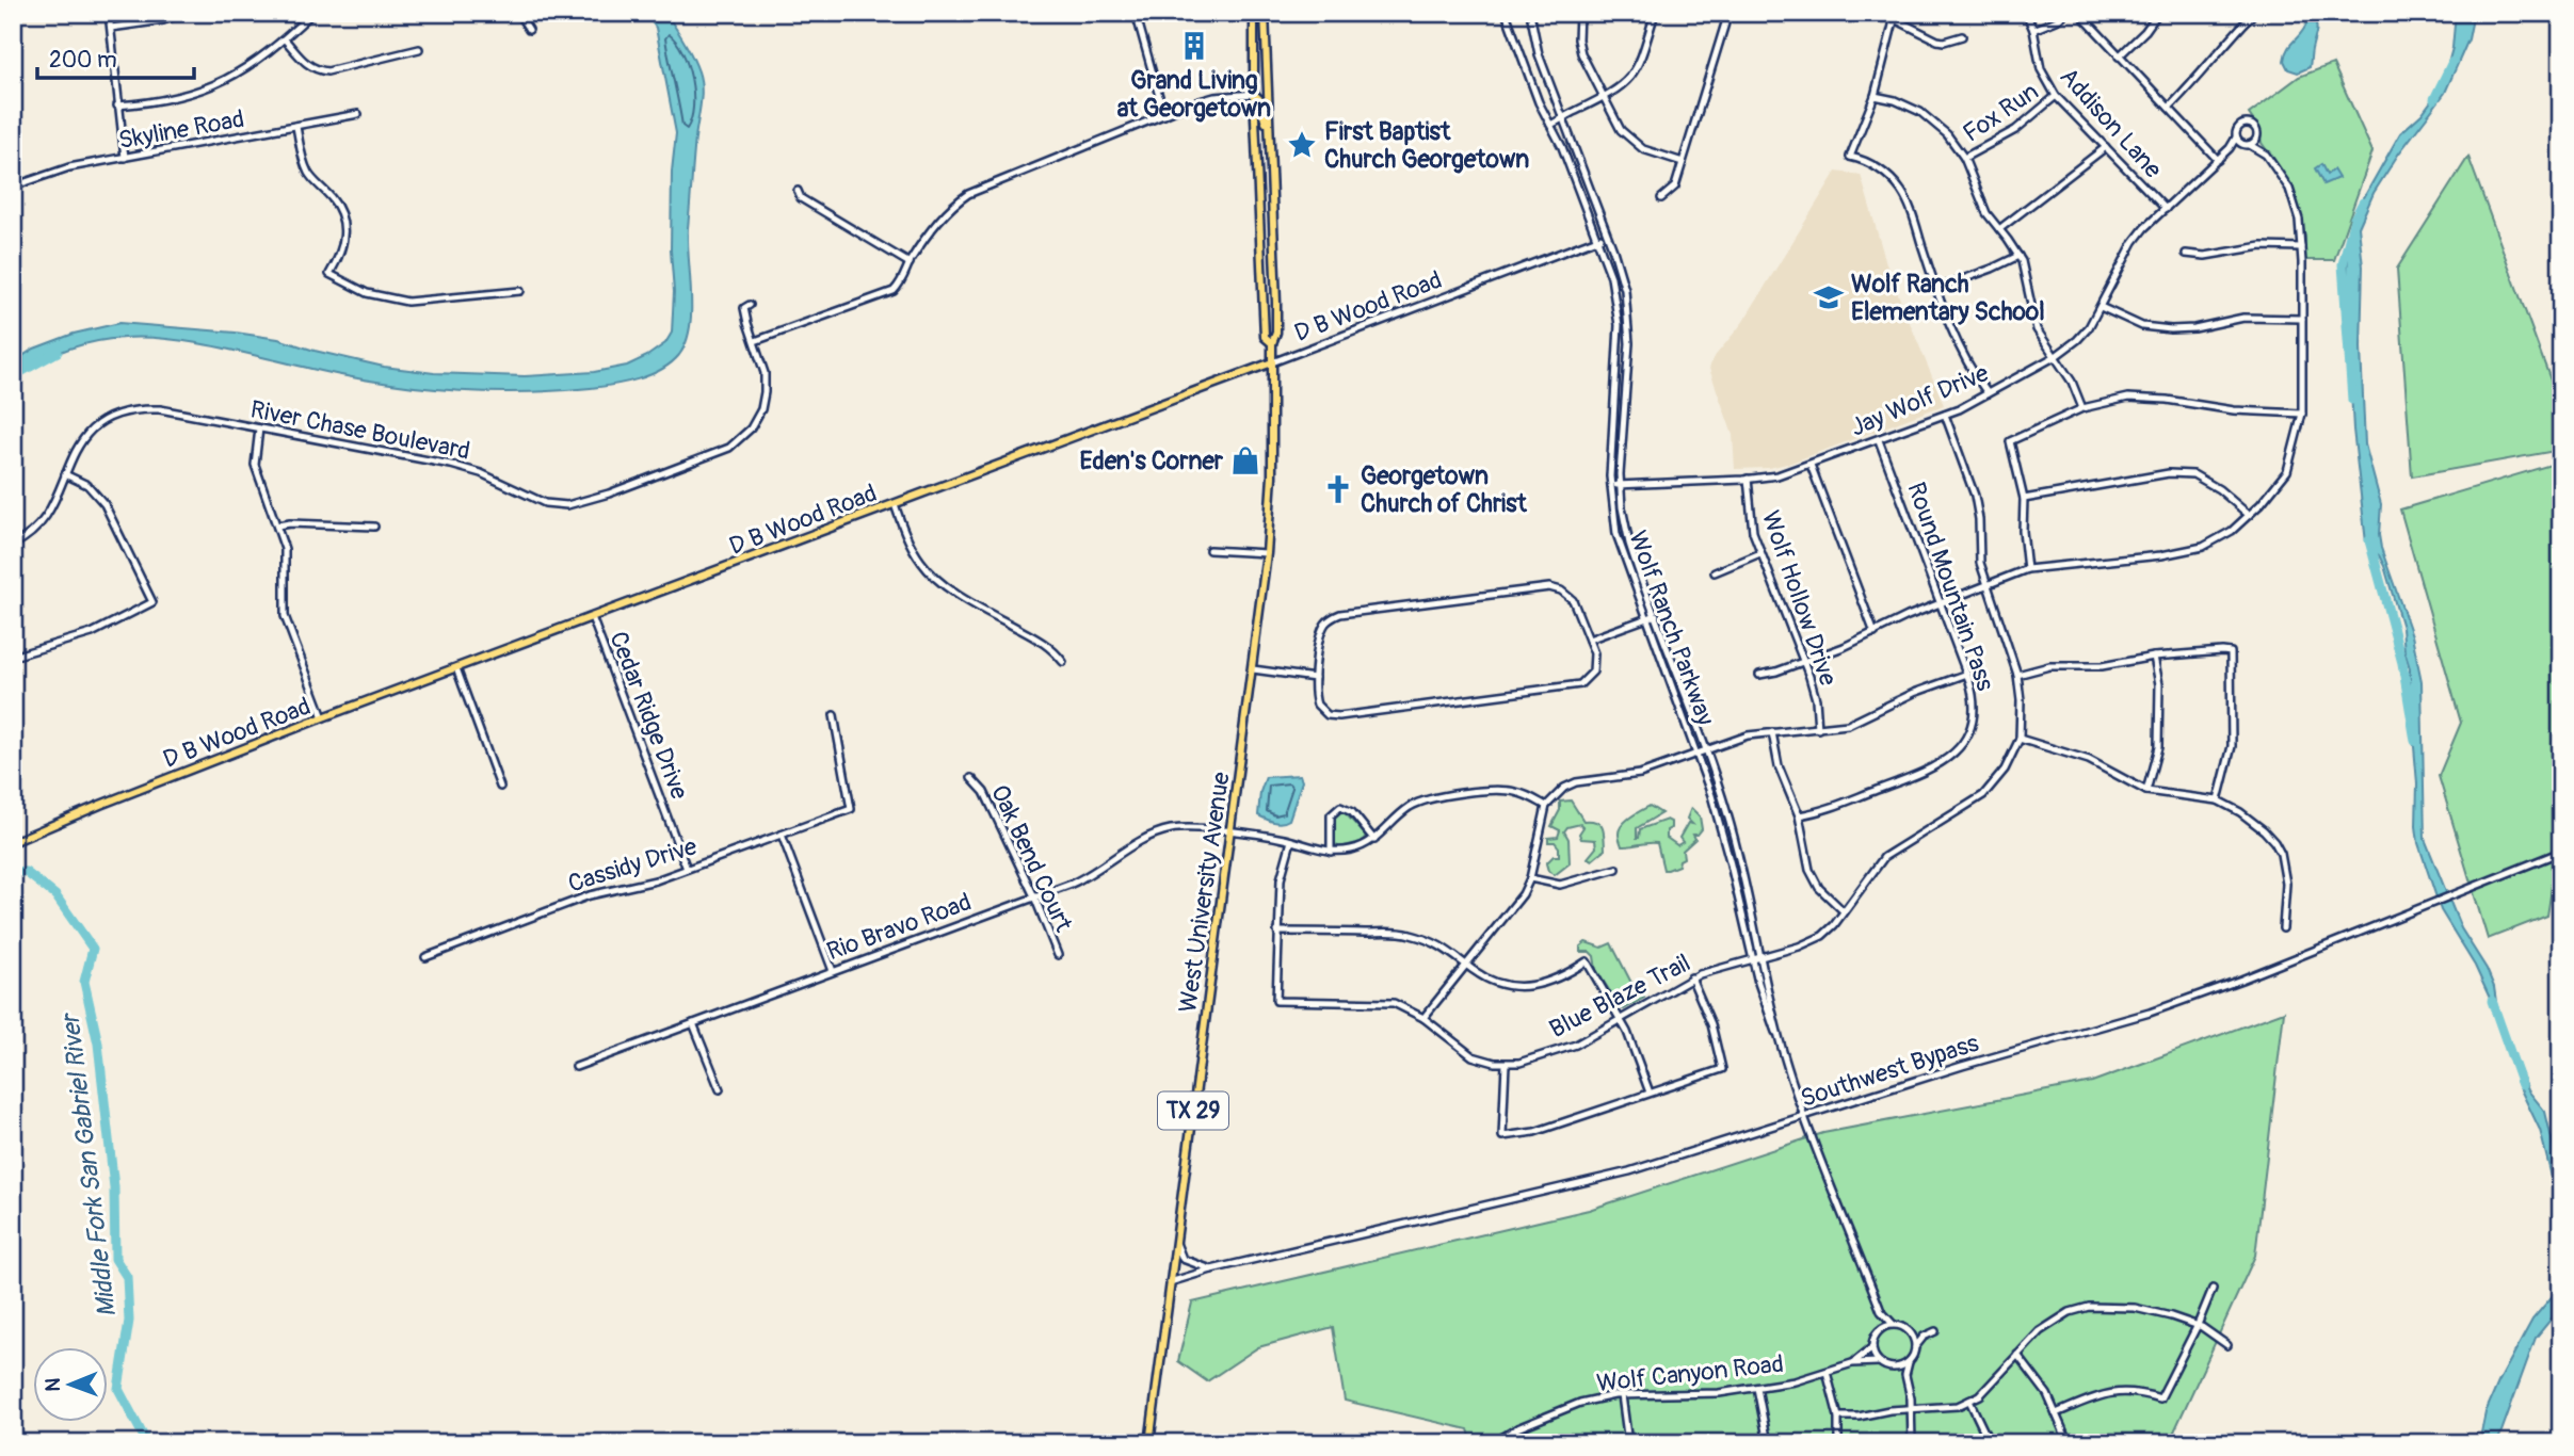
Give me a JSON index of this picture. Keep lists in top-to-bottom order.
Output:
{
  "streets": {
    "main road": ["D B Wood Road", "West University Avenue", "TX 29"],
    "street": [
      "Fox Run",
      "Addison Lane",
      "Skyline Road",
      "Jay Wolf Drive",
      "River Chase Boulevard",
      "Round Mountain Pass",
      "Wolf Hollow Drive",
      "Wolf Ranch Parkway",
      "Cedar Ridge Drive",
      "Oak Bend Court",
      "Cassidy Drive",
      "Rio Bravo Road",
      "Blue Blaze Trail",
      "Southwest Bypass",
      "Wolf Canyon Road"
    ]
  },
  "crossings": [
    ["Fox Run", "Addison Lane"],
    ["Addison Lane", "Jay Wolf Drive"],
    ["D B Wood Road", "Wolf Ranch Parkway"],
    ["D B Wood Road", "Cedar Ridge Drive"],
    ["D B Wood Road", "West University Avenue"],
    ["Jay Wolf Drive", "Round Mountain Pass"],
    ["Jay Wolf Drive", "Wolf Hollow Drive"],
    ["Jay Wolf Drive", "Wolf Ranch Parkway"],
    ["Jay Wolf Drive", "Blue Blaze Trail"],
    ["Wolf Ranch Parkway", "Blue Blaze Trail"],
    ["Wolf Ranch Parkway", "Southwest Bypass"],
    ["Wolf Ranch Parkway", "Wolf Canyon Road"],
    ["Cedar Ridge Drive", "Cassidy Drive"],
    ["Oak Bend Court", "Rio Bravo Road"],
    ["West University Avenue", "Rio Bravo Road"],
    ["West University Avenue", "Southwest Bypass"]
  ],
  "water": ["Middle Fork San Gabriel River"],
  "places": {
    "building": ["Grand Living at Georgetown"],
    "place": ["First Baptist Church Georgetown"],
    "school or university": ["Wolf Ranch Elementary School"],
    "shop": ["Eden's Corner"],
    "church": ["Georgetown Church of Christ"]
  },
  "scale_bar": "200 m",
  "north": "left"
}
